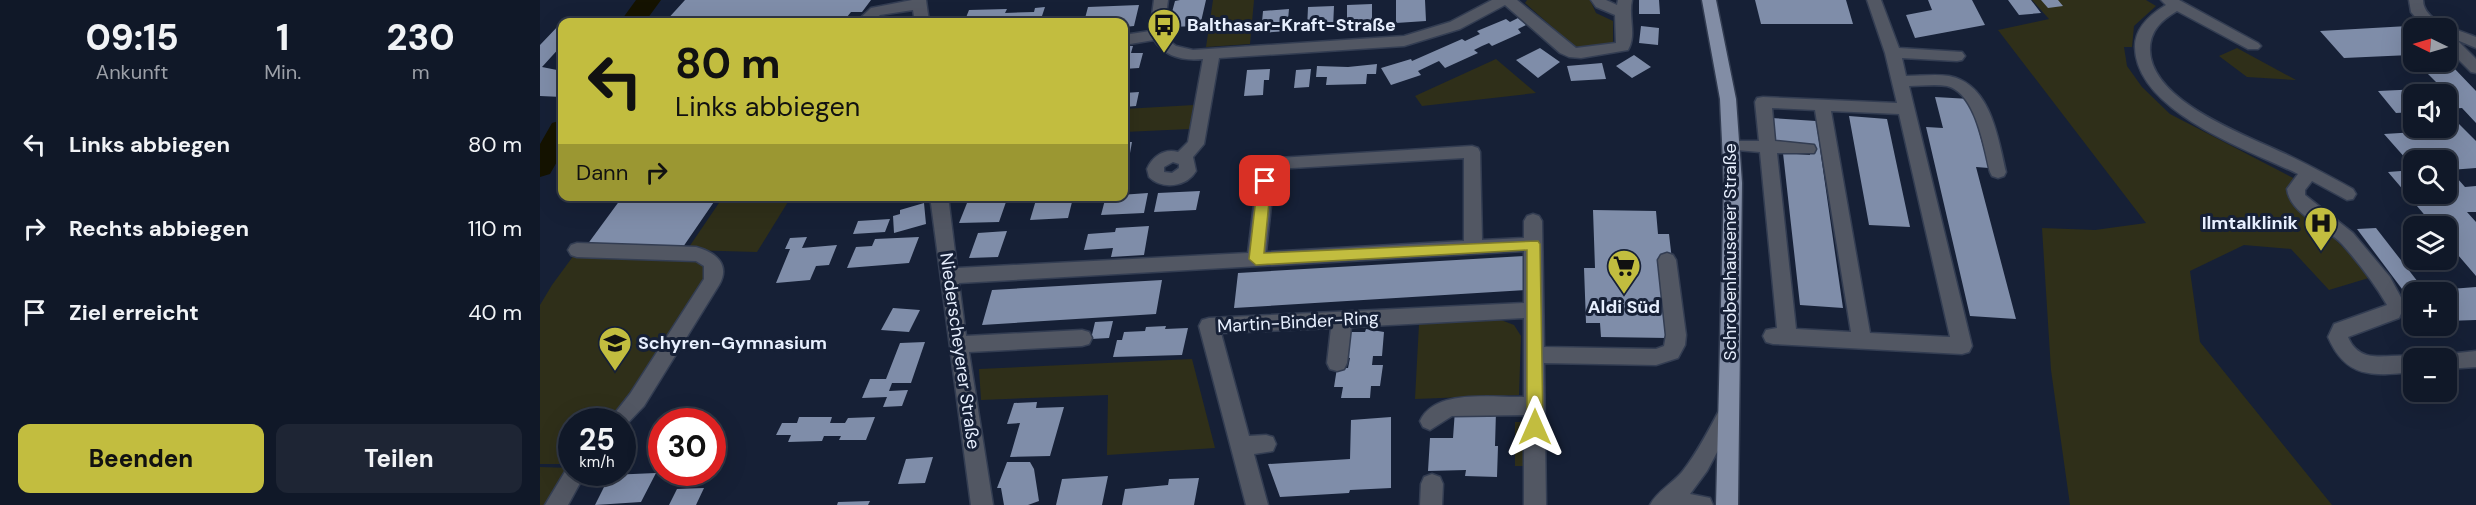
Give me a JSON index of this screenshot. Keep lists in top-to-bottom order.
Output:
{
  "streets": {
    "main road": ["Schrobenhausener Straße"],
    "street": ["Martin-Binder-Ring", "Niederscheyerer Straße"]
  },
  "places": {
    "bus stop": ["Balthasar-Kraft-Straße"],
    "hospital": ["Ilmtalklinik"],
    "supermarket": ["Aldi Süd"],
    "school or university": ["Schyren-Gymnasium"]
  },
  "north": "left",
  "page": {
    "eta": [
      "09:15",
      "Ankunft",
      "1",
      "Min.",
      "230",
      "m"
    ],
    "map_buttons": ["+", "−"],
    "turn": ["80 m", "Links abbiegen"],
    "list": [
      {
        "name": "Links abbiegen",
        "value": "80 m"
      },
      {
        "name": "Rechts abbiegen",
        "value": "110 m"
      },
      {
        "name": "Ziel erreicht",
        "value": "40 m"
      }
    ],
    "then": "Dann",
    "speed": "25 km/h",
    "limit": "30",
    "buttons": ["Beenden", "Teilen"]
  }
}
